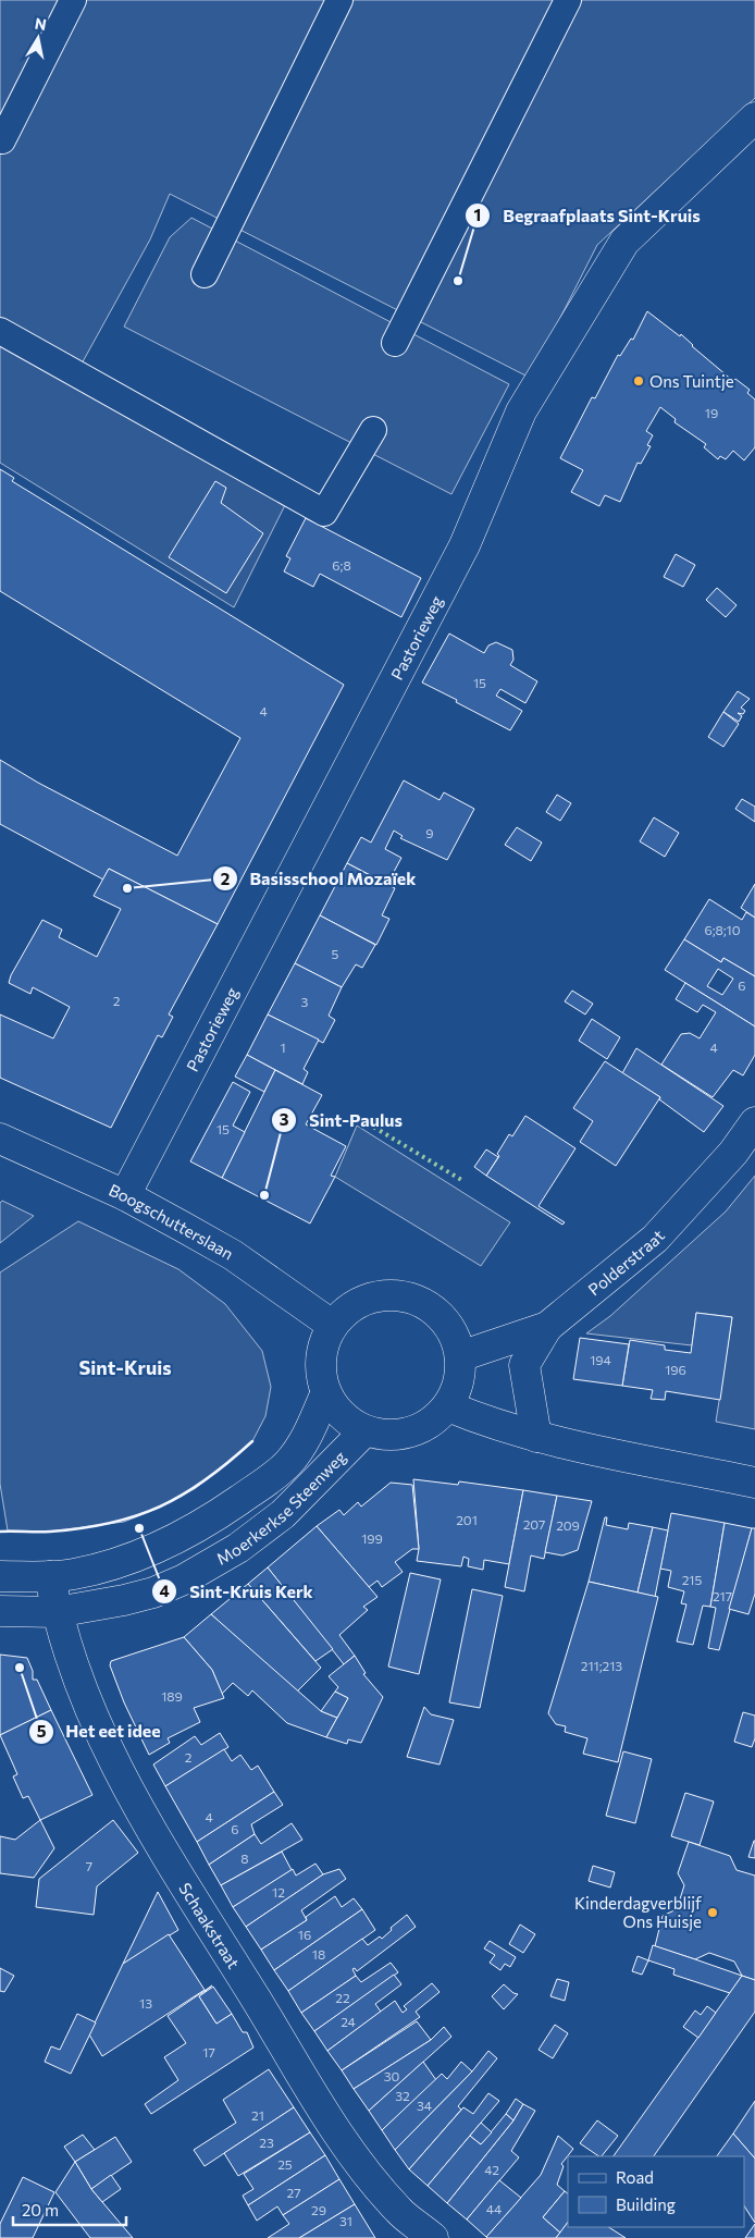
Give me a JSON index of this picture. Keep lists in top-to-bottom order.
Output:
{
  "streets": {
    "street": [
      "Pastorieweg",
      "Boogschutterslaan",
      "Polderstraat",
      "Moerkerkse Steenweg",
      "Schaakstraat"
    ]
  },
  "crossings": [
    ["Pastorieweg", "Boogschutterslaan"],
    ["Boogschutterslaan", "Polderstraat"],
    ["Boogschutterslaan", "Moerkerkse Steenweg"],
    ["Polderstraat", "Moerkerkse Steenweg"],
    ["Moerkerkse Steenweg", "Schaakstraat"]
  ],
  "districts": ["Sint-Kruis"],
  "places": [
    "Begraafplaats Sint-Kruis",
    "Ons Tuintje",
    "Basisschool Mozaïek",
    "Sint-Paulus",
    "Sint-Kruis Kerk",
    "Het eet idee",
    "Kinderdagverblijf Ons Huisje"
  ],
  "house_numbers": [
    "19",
    "6;8",
    "15",
    "4",
    "9",
    "6;8;10",
    "5",
    "6",
    "2",
    "3",
    "1",
    "4",
    "15",
    "194",
    "196",
    "201",
    "207",
    "209",
    "199",
    "215",
    "217",
    "211;213",
    "189",
    "2",
    "4",
    "6",
    "8",
    "7",
    "12",
    "16",
    "18",
    "22",
    "13",
    "24",
    "17",
    "30",
    "32",
    "34",
    "21",
    "23",
    "25",
    "42",
    "27",
    "44",
    "29",
    "31"
  ],
  "legend": ["Road", "Building"],
  "scale_bar": "20 m",
  "north": "top"
}
